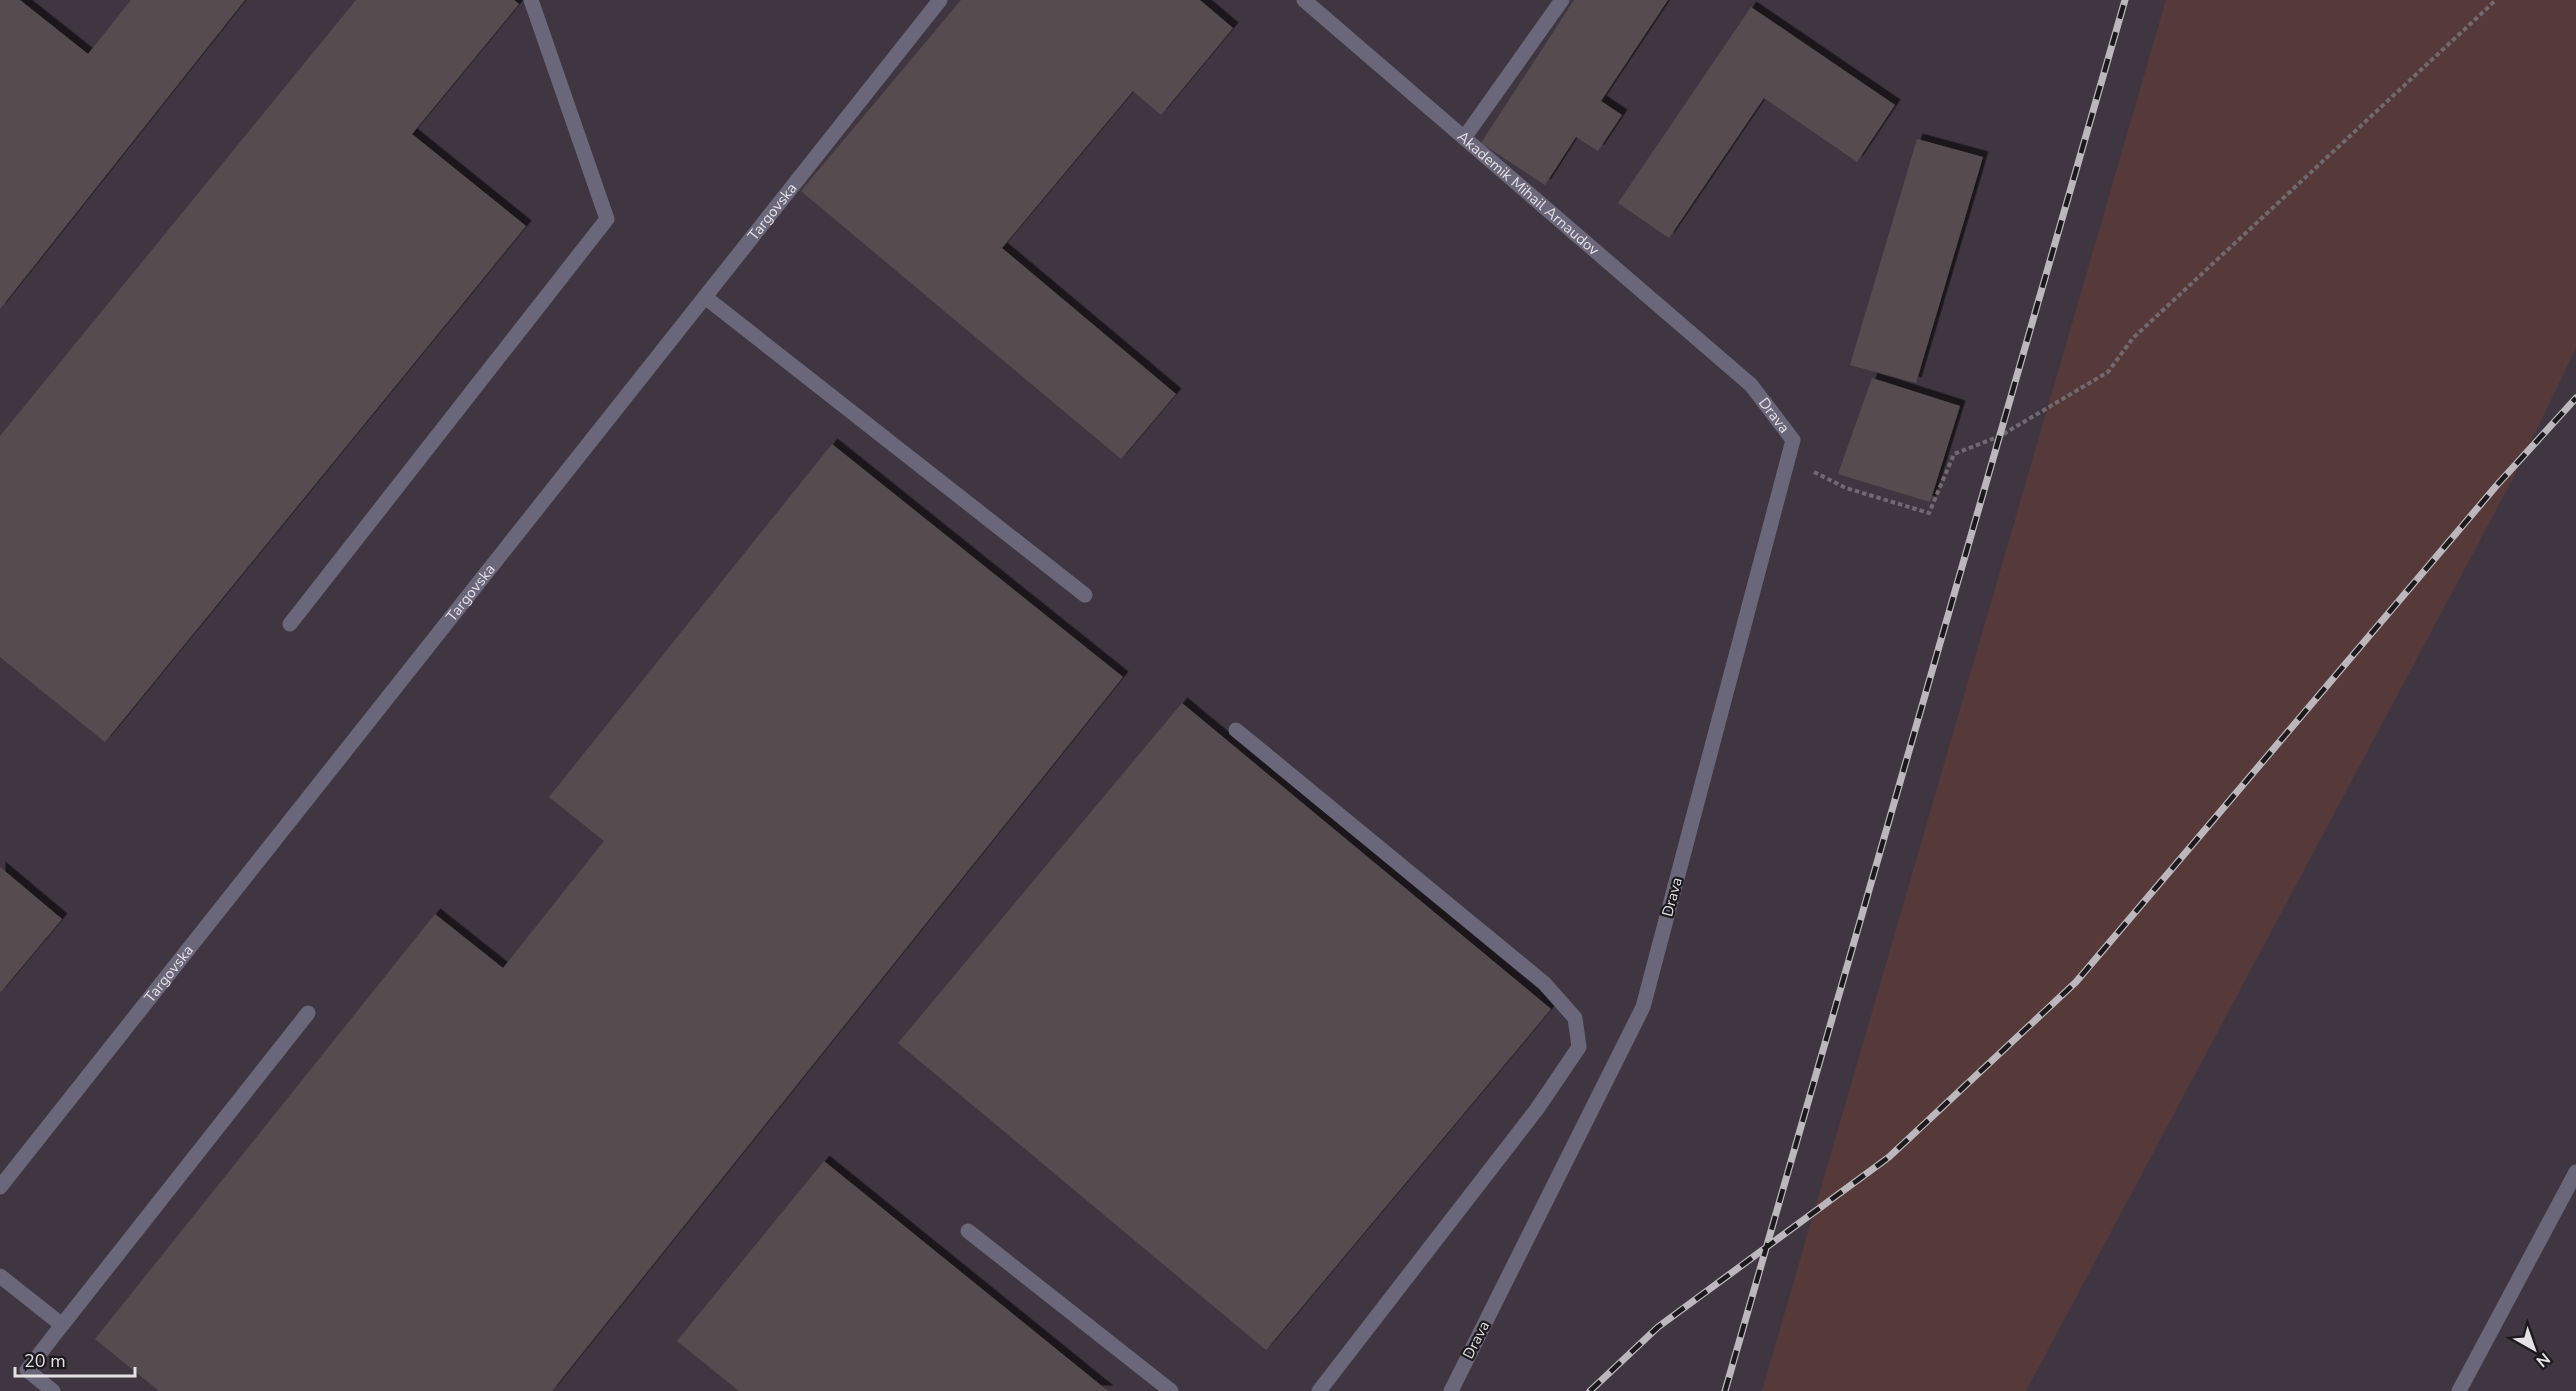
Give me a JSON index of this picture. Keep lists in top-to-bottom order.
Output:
{
  "streets": {
    "street": ["Akademik Mihail Arnaudov", "Targovska", "Drava"]
  },
  "crossings": [
    ["Akademik Mihail Arnaudov", "Drava"]
  ],
  "scale_bar": "20 m",
  "north": "bottom right"
}
